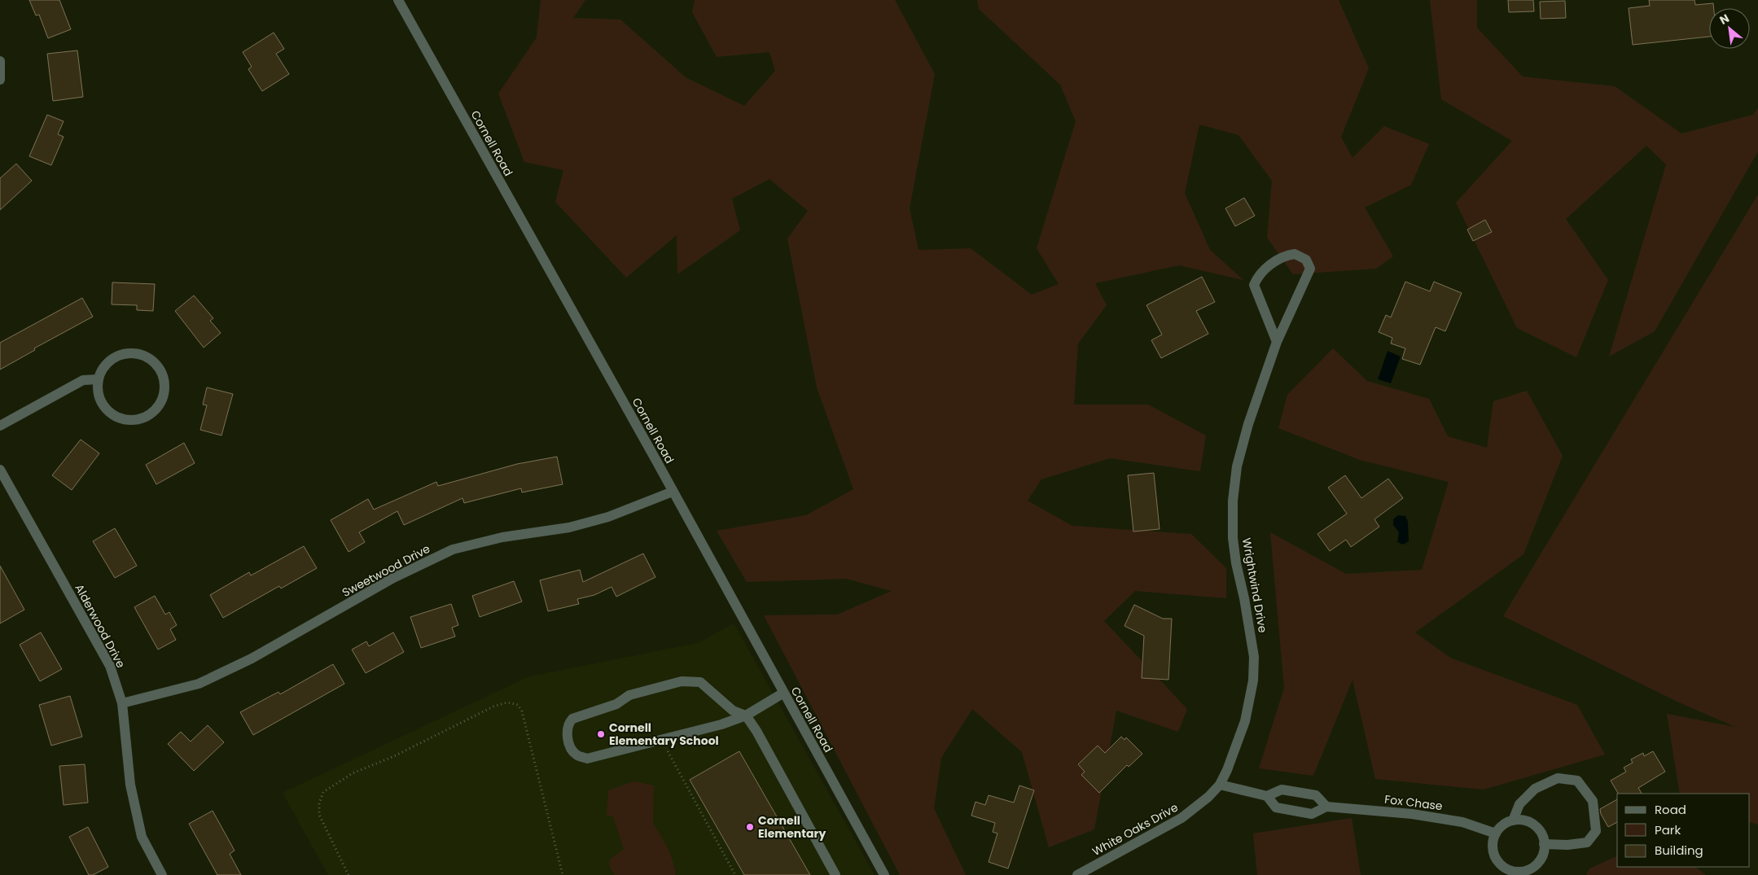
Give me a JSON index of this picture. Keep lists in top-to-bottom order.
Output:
{
  "streets": {
    "street": [
      "Cornell Road",
      "Sweetwood Drive",
      "Wrightwind Drive",
      "Alderwood Drive",
      "Fox Chase",
      "White Oaks Drive"
    ]
  },
  "crossings": [
    ["Cornell Road", "Sweetwood Drive"],
    ["Sweetwood Drive", "Alderwood Drive"],
    ["Wrightwind Drive", "Fox Chase"],
    ["Wrightwind Drive", "White Oaks Drive"],
    ["Fox Chase", "White Oaks Drive"]
  ],
  "places": ["Cornell Elementary School", "Cornell Elementary"],
  "legend": ["Road", "Park", "Building"],
  "north": "top left"
}
